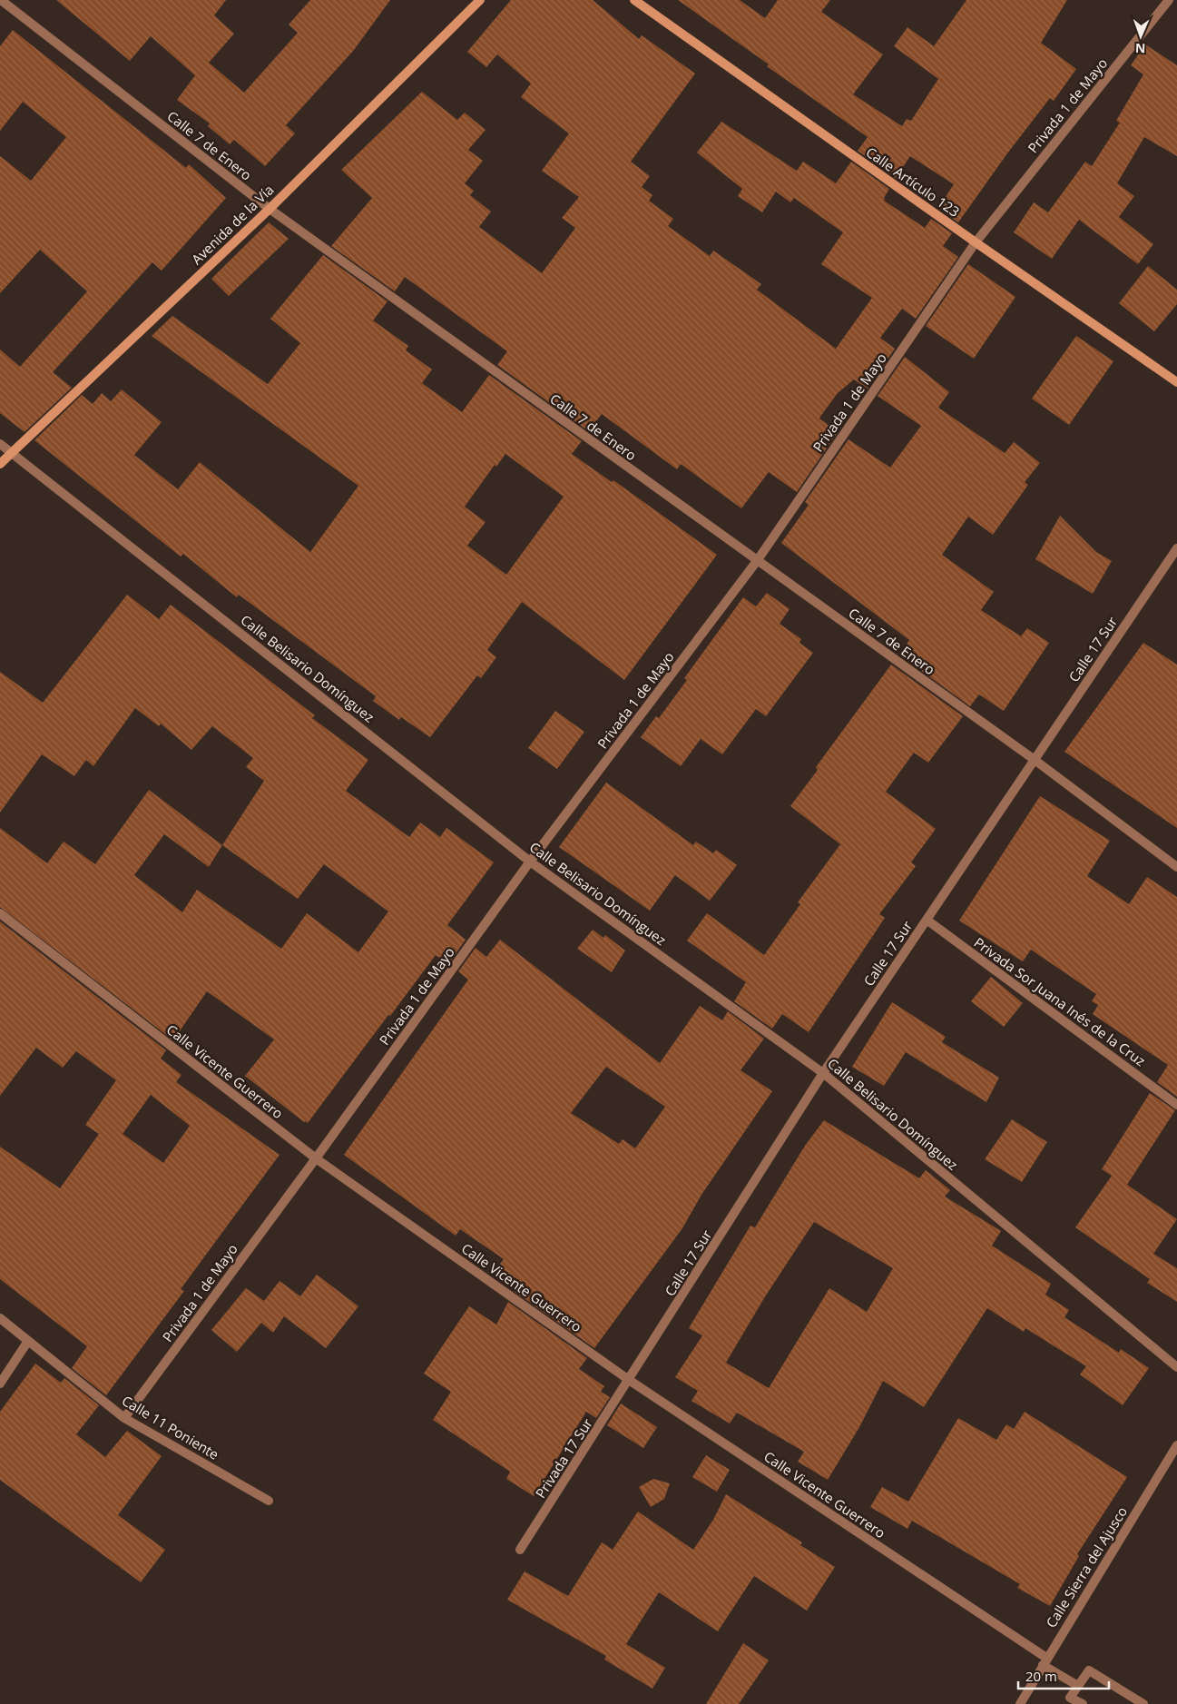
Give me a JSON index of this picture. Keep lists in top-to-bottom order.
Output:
{
  "streets": {
    "street": [
      "Privada 1 de Mayo",
      "Calle 7 de Enero",
      "Calle Artículo 123",
      "Avenida de la Vía",
      "Calle 17 Sur",
      "Calle Belisario Domínguez",
      "Privada Sor Juana Inés de la Cruz",
      "Calle Vicente Guerrero",
      "Calle 11 Poniente",
      "Privada 17 Sur",
      "Calle Sierra del Ajusco"
    ]
  },
  "crossings": [
    ["Privada 1 de Mayo", "Calle 7 de Enero"],
    ["Privada 1 de Mayo", "Calle Artículo 123"],
    ["Privada 1 de Mayo", "Calle Belisario Domínguez"],
    ["Privada 1 de Mayo", "Calle Vicente Guerrero"],
    ["Privada 1 de Mayo", "Calle 11 Poniente"],
    ["Calle 7 de Enero", "Avenida de la Vía"],
    ["Calle 7 de Enero", "Calle 17 Sur"],
    ["Avenida de la Vía", "Calle Belisario Domínguez"],
    ["Calle 17 Sur", "Calle Belisario Domínguez"],
    ["Calle 17 Sur", "Privada Sor Juana Inés de la Cruz"],
    ["Calle 17 Sur", "Calle Vicente Guerrero"],
    ["Calle 17 Sur", "Privada 17 Sur"],
    ["Calle Vicente Guerrero", "Privada 17 Sur"],
    ["Calle Vicente Guerrero", "Calle Sierra del Ajusco"]
  ],
  "scale_bar": "20 m",
  "north": "bottom"
}
